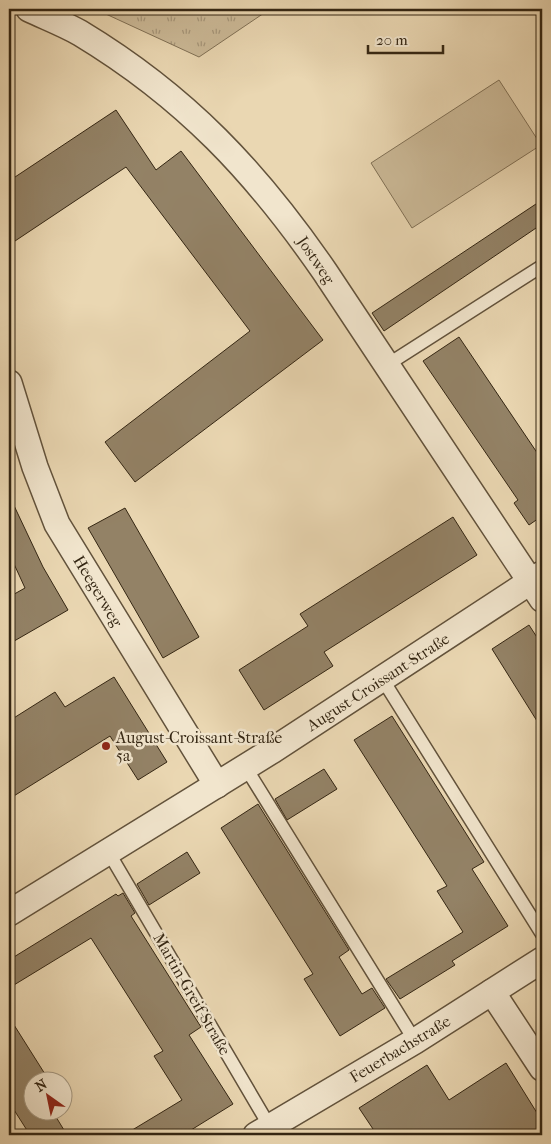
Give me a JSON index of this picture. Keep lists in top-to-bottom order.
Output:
{
  "streets": {
    "street": [
      "Jostweg",
      "Heegerweg",
      "August-Croissant-Straße",
      "Feuerbachstraße"
    ],
    "lane": ["Martin-Greif-Straße"]
  },
  "crossings": [
    ["Jostweg", "August-Croissant-Straße"],
    ["Heegerweg", "August-Croissant-Straße"],
    ["August-Croissant-Straße", "Martin-Greif-Straße"],
    ["Martin-Greif-Straße", "Feuerbachstraße"]
  ],
  "places": ["August-Croissant-Straße 5a"],
  "scale_bar": "20 m",
  "north": "top left"
}
